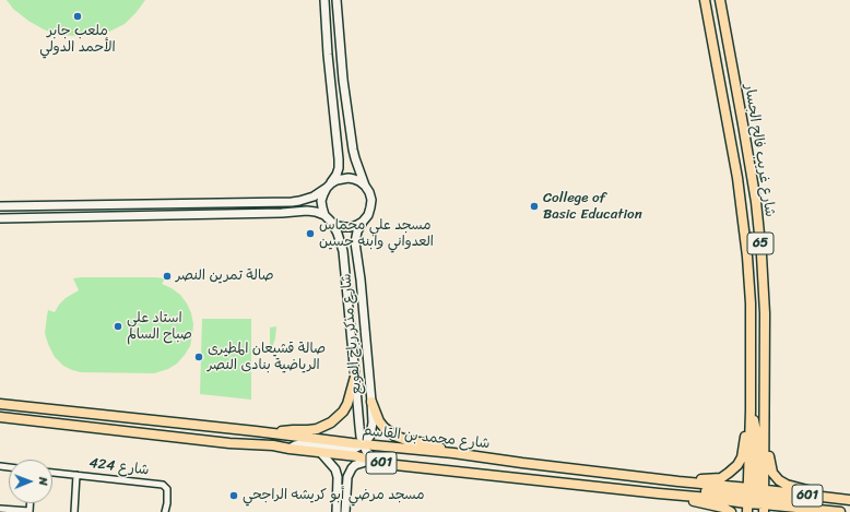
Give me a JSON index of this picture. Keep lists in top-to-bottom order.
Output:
{
  "streets": {
    "main road": [
      "شارع غريب فالح الجسار",
      "65",
      "شارع محمد بن القاسم",
      "601"
    ],
    "street": ["شارع مذكر رباح القوبع", "شارع 424"]
  },
  "crossings": [
    ["شارع غريب فالح الجسار", "شارع محمد بن القاسم"],
    ["شارع مذكر رباح القوبع", "شارع محمد بن القاسم"]
  ],
  "places": [
    "ملعب جابر الأحمد الدولي",
    "College of Basic Education",
    "مسجد علي محماس العدواني وابنه حسين",
    "صالة تمرين النصر",
    "استاد علي صباح السالم",
    "صالة قشيعان المطيرى الرياضية بنادى النصر",
    "مسجد مرضي أبو كريشه الراجحي"
  ],
  "north": "right"
}
